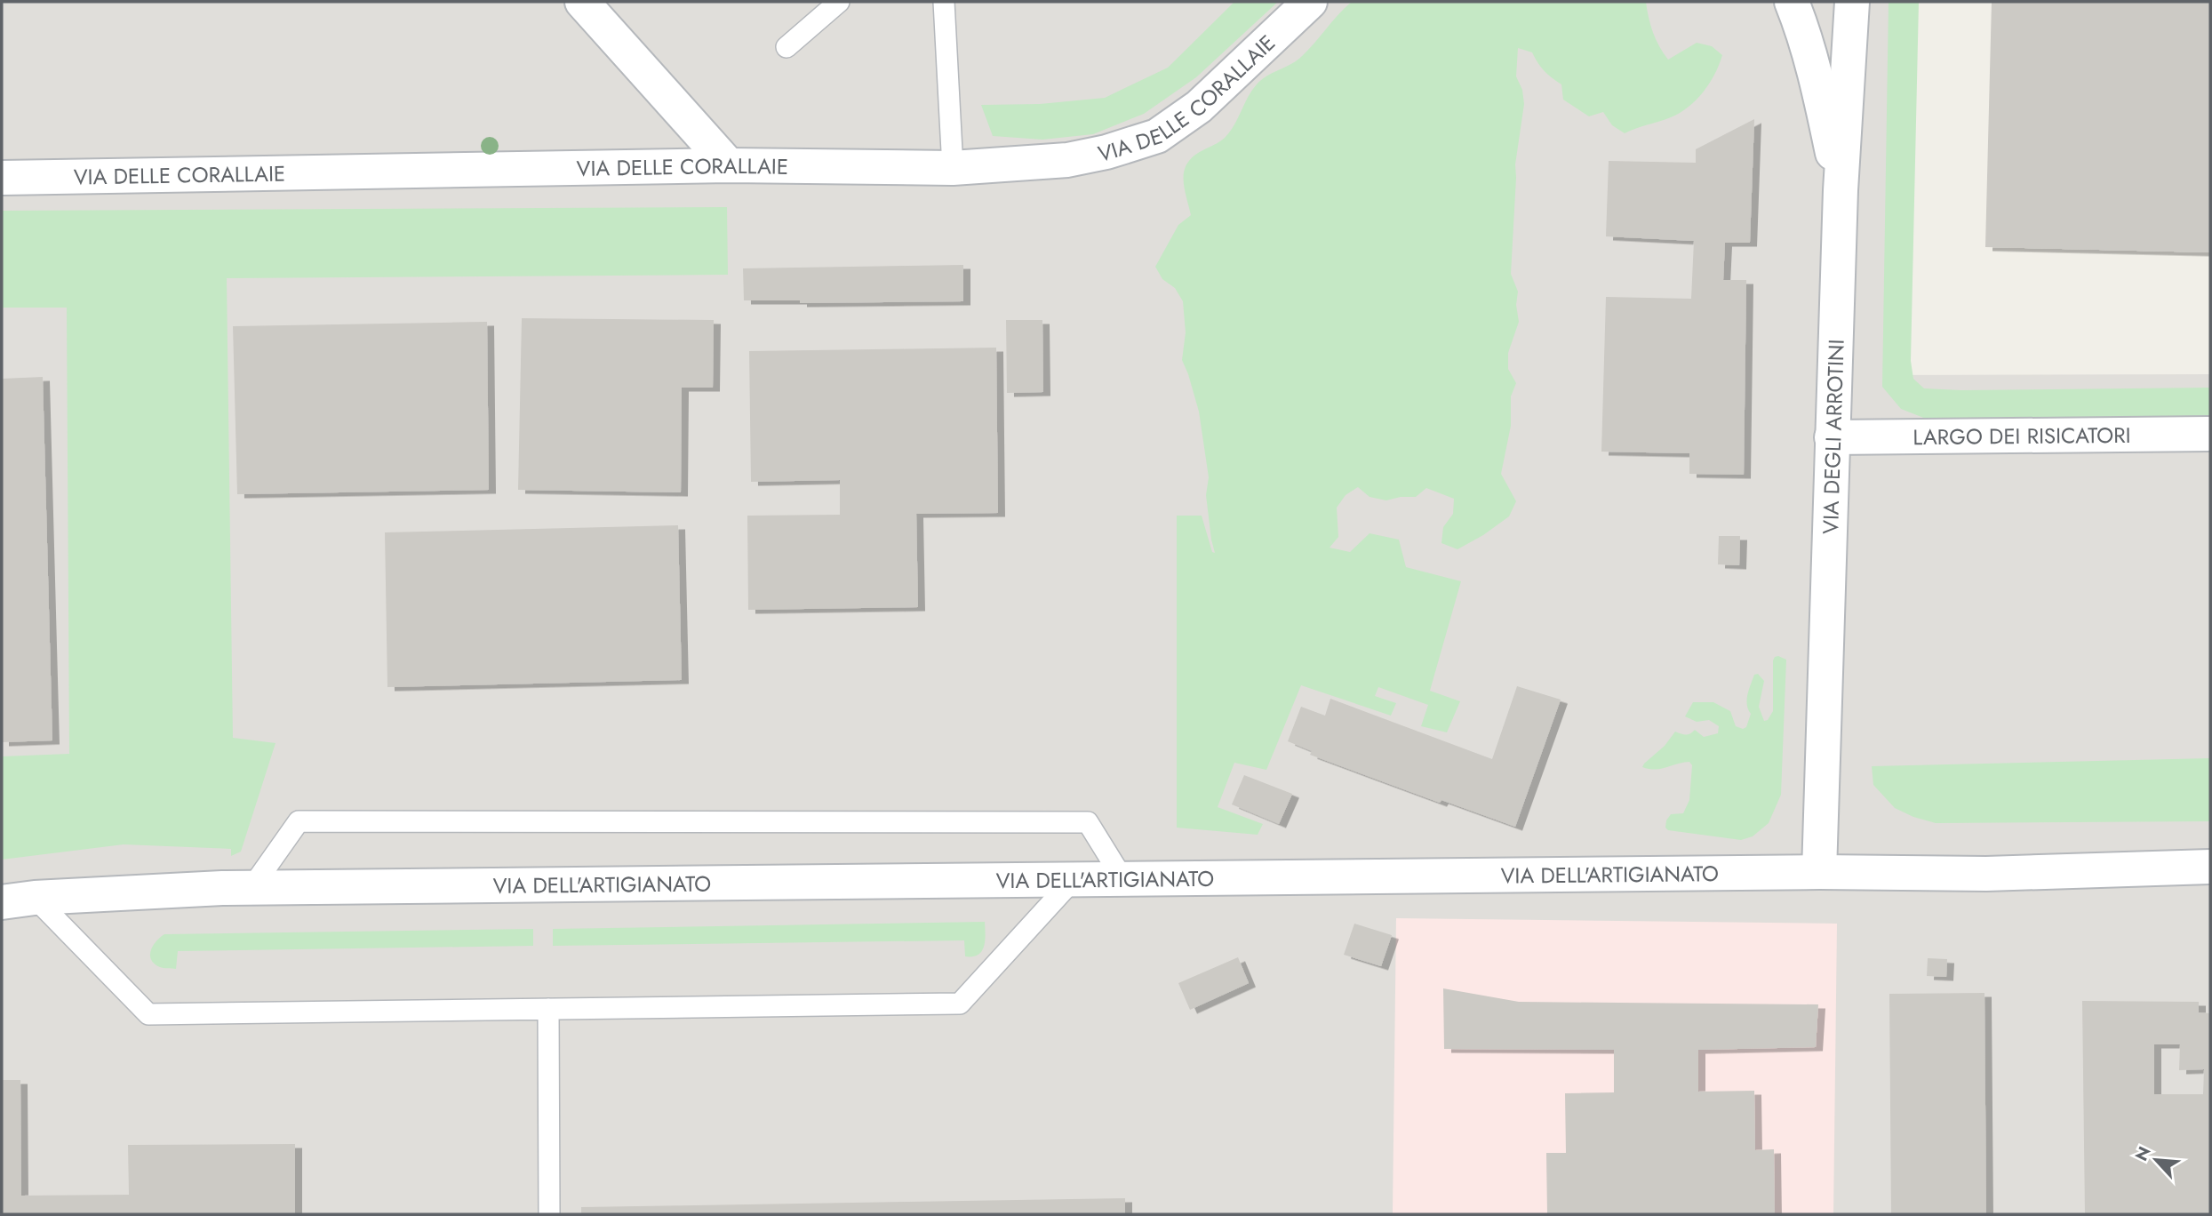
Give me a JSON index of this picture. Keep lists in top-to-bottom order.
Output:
{
  "streets": {
    "street": [
      "VIA DELLE CORALLAIE",
      "LARGO DEI RISICATORI",
      "VIA DEGLI ARROTINI",
      "VIA DELL'ARTIGIANATO"
    ]
  },
  "crossings": [
    ["LARGO DEI RISICATORI", "VIA DEGLI ARROTINI"],
    ["VIA DEGLI ARROTINI", "VIA DELL'ARTIGIANATO"]
  ],
  "north": "top left"
}
